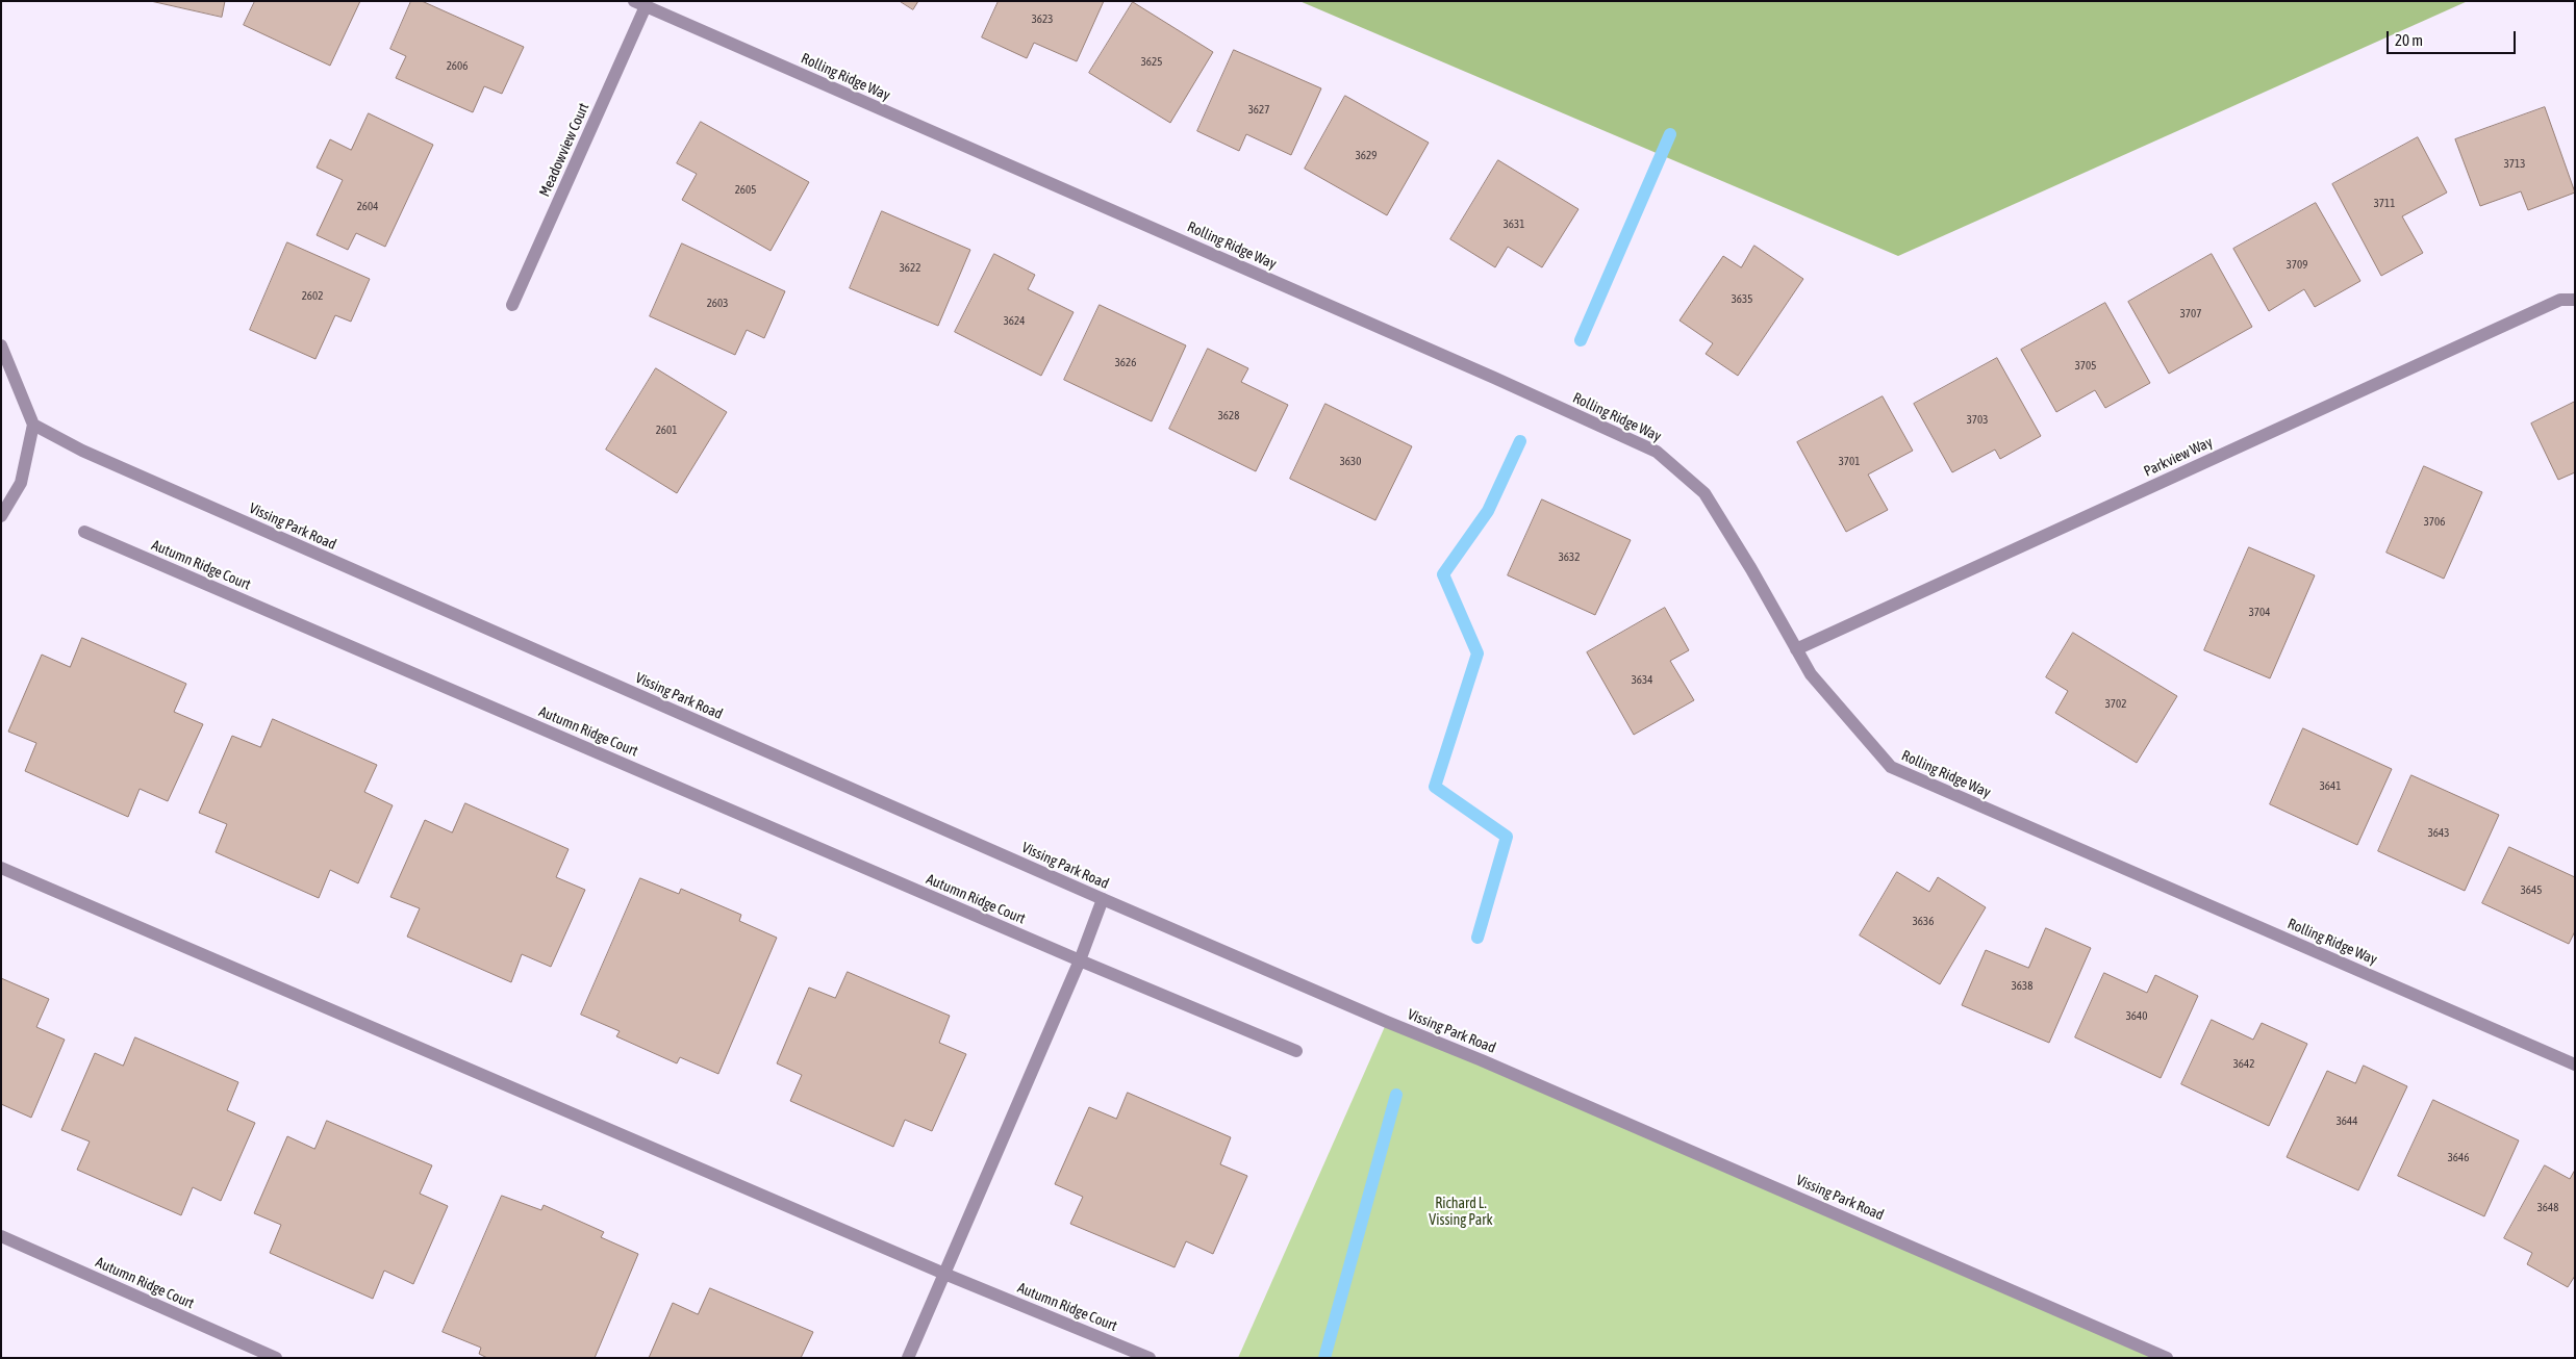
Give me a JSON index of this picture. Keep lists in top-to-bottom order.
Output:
{
  "streets": {
    "street": [
      "Rolling Ridge Way",
      "Meadowview Court",
      "Parkview Way",
      "Vissing Park Road",
      "Autumn Ridge Court"
    ]
  },
  "crossings": [
    ["Rolling Ridge Way", "Meadowview Court"],
    ["Rolling Ridge Way", "Parkview Way"]
  ],
  "parks": ["Richard L. Vissing Park"],
  "house_numbers": [
    "3623",
    "3625",
    "2606",
    "3627",
    "3629",
    "3713",
    "2605",
    "3711",
    "2604",
    "3631",
    "3709",
    "3622",
    "2602",
    "3635",
    "2603",
    "3707",
    "3624",
    "3626",
    "3705",
    "3628",
    "3703",
    "2601",
    "3630",
    "3701",
    "3706",
    "3632",
    "3704",
    "3634",
    "3702",
    "3641",
    "3643",
    "3645",
    "3636",
    "3638",
    "3640",
    "3642",
    "3644",
    "3646",
    "3648"
  ],
  "scale_bar": "20 m"
}
